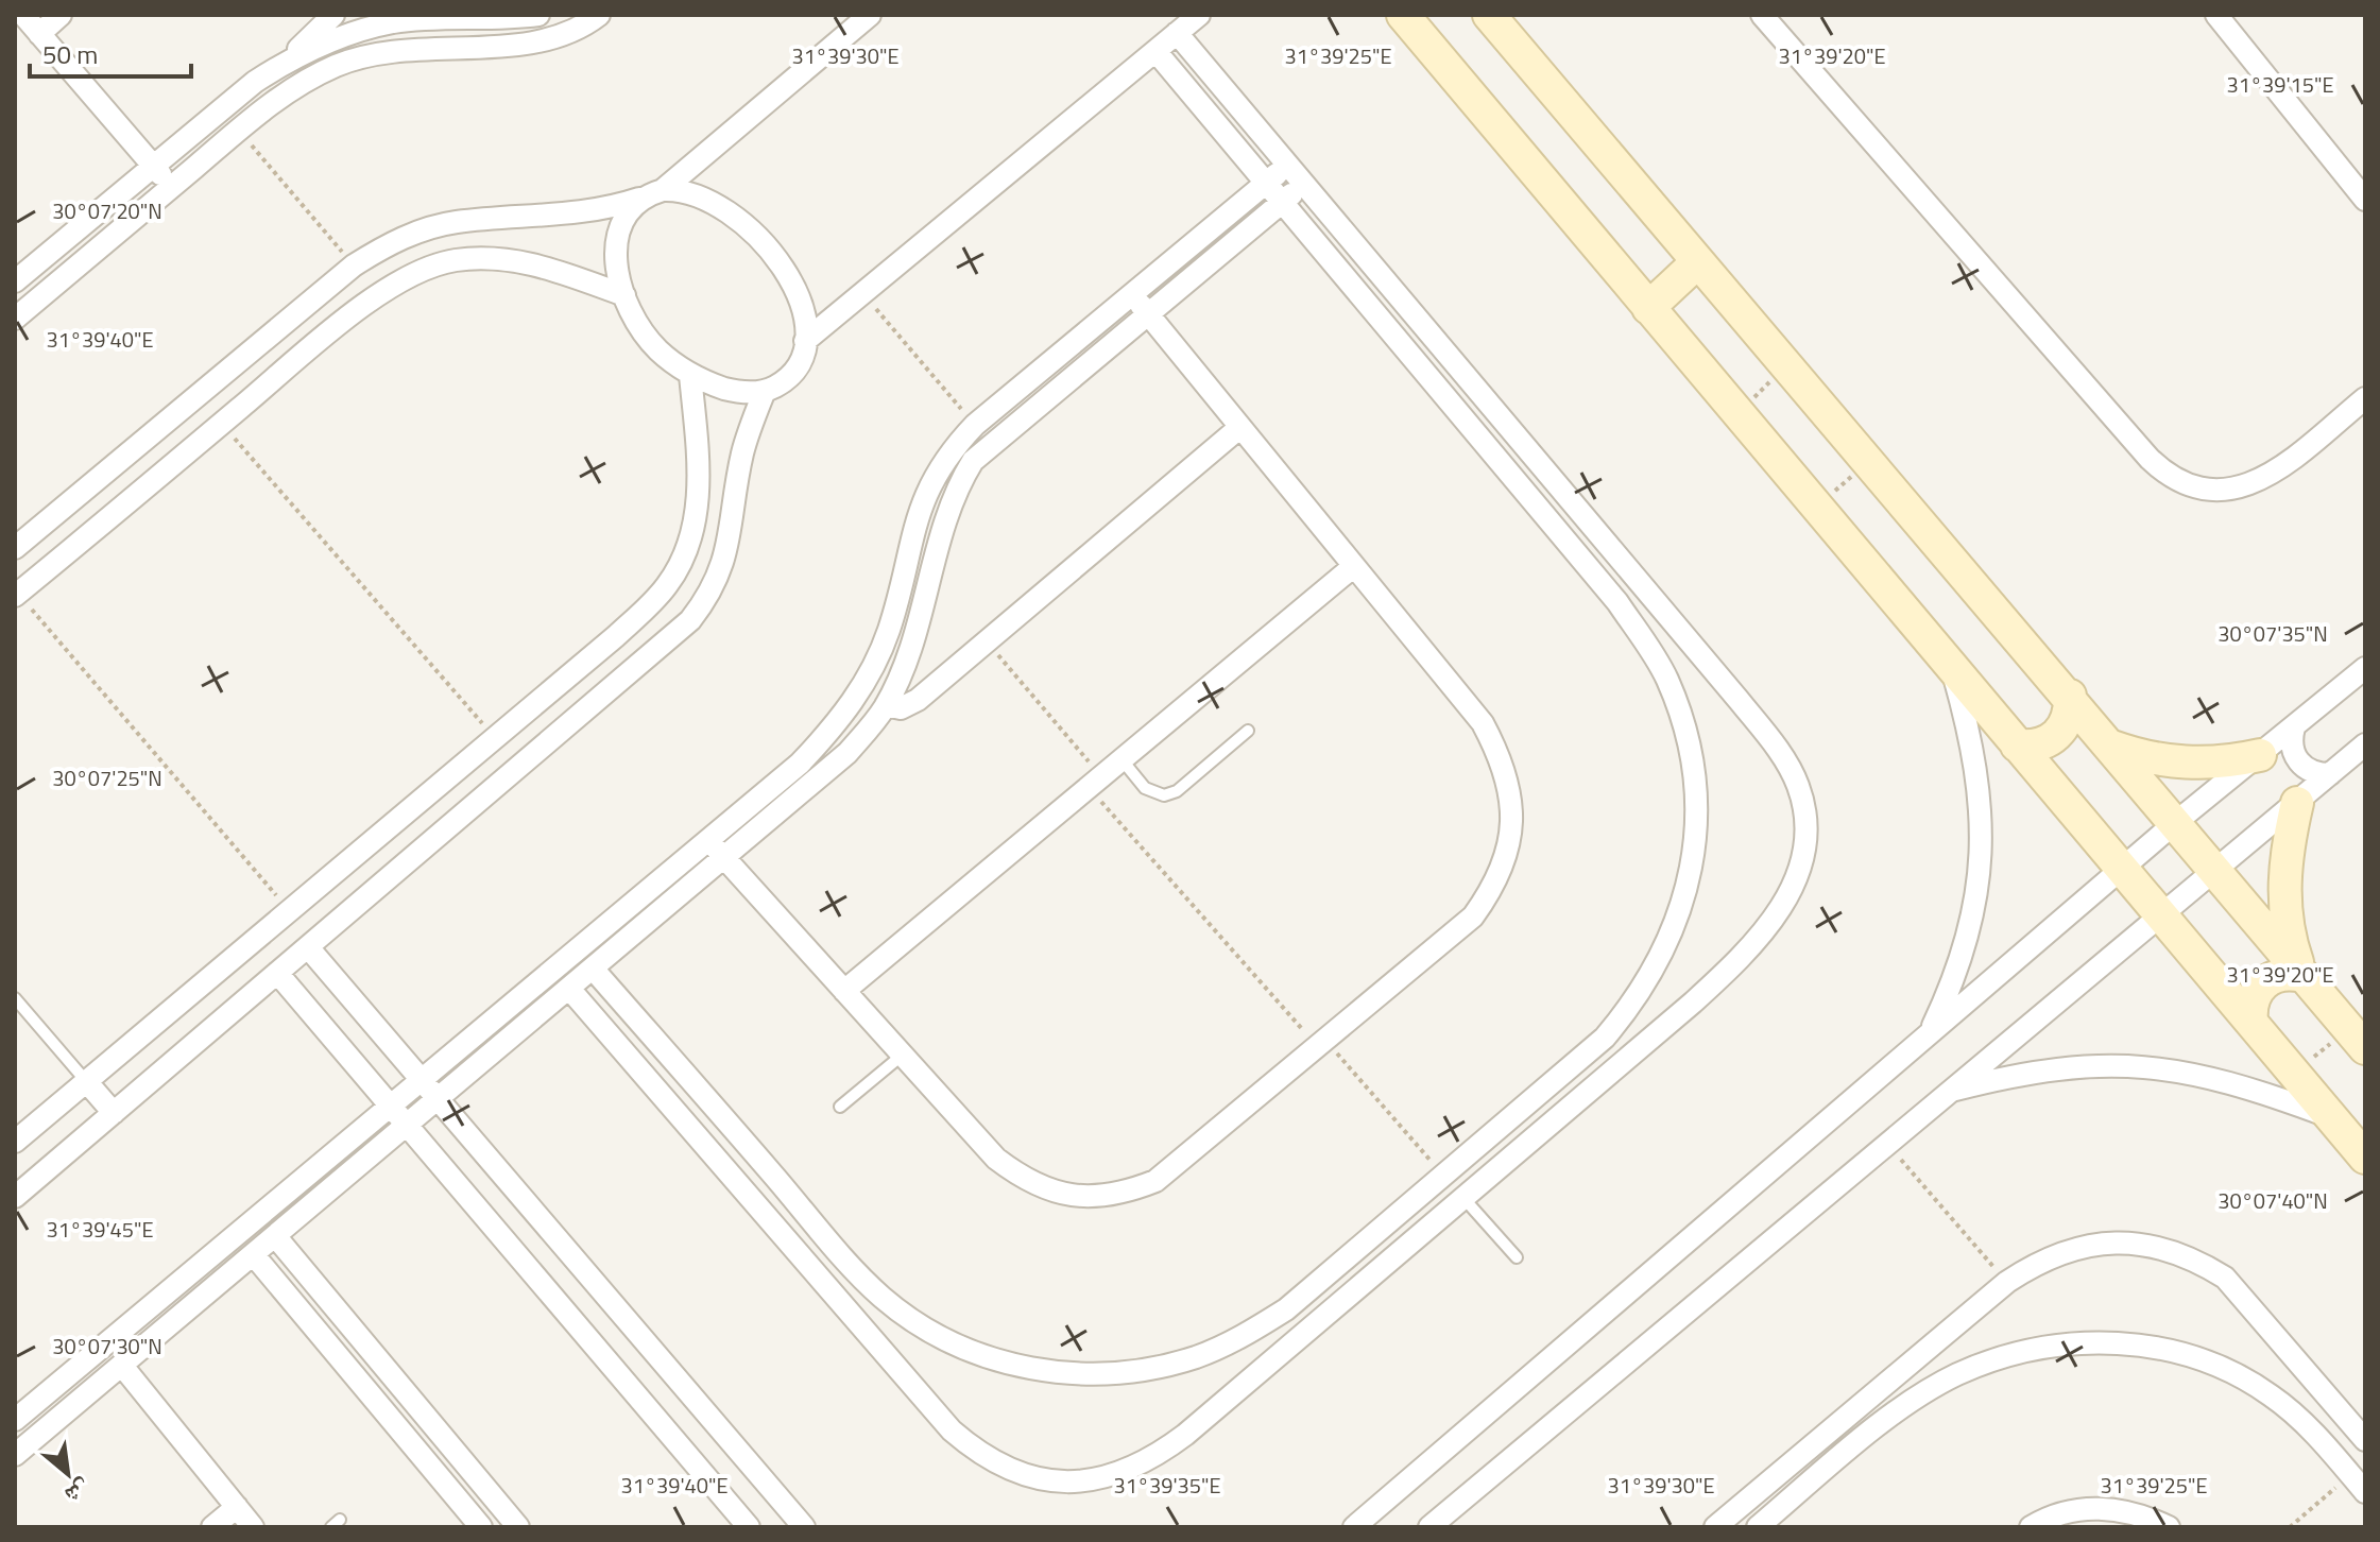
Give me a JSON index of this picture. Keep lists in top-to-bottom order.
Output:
{
  "scale_bar": "50 m",
  "north": "bottom right",
  "coordinates": [
    "31°39'30\"E",
    "31°39'25\"E",
    "31°39'20\"E",
    "31°39'15\"E",
    "30°07'20\"N",
    "31°39'40\"E",
    "30°07'35\"N",
    "30°07'25\"N",
    "30°07'40\"N",
    "31°39'45\"E",
    "30°07'30\"N",
    "31°39'35\"E"
  ]
}
